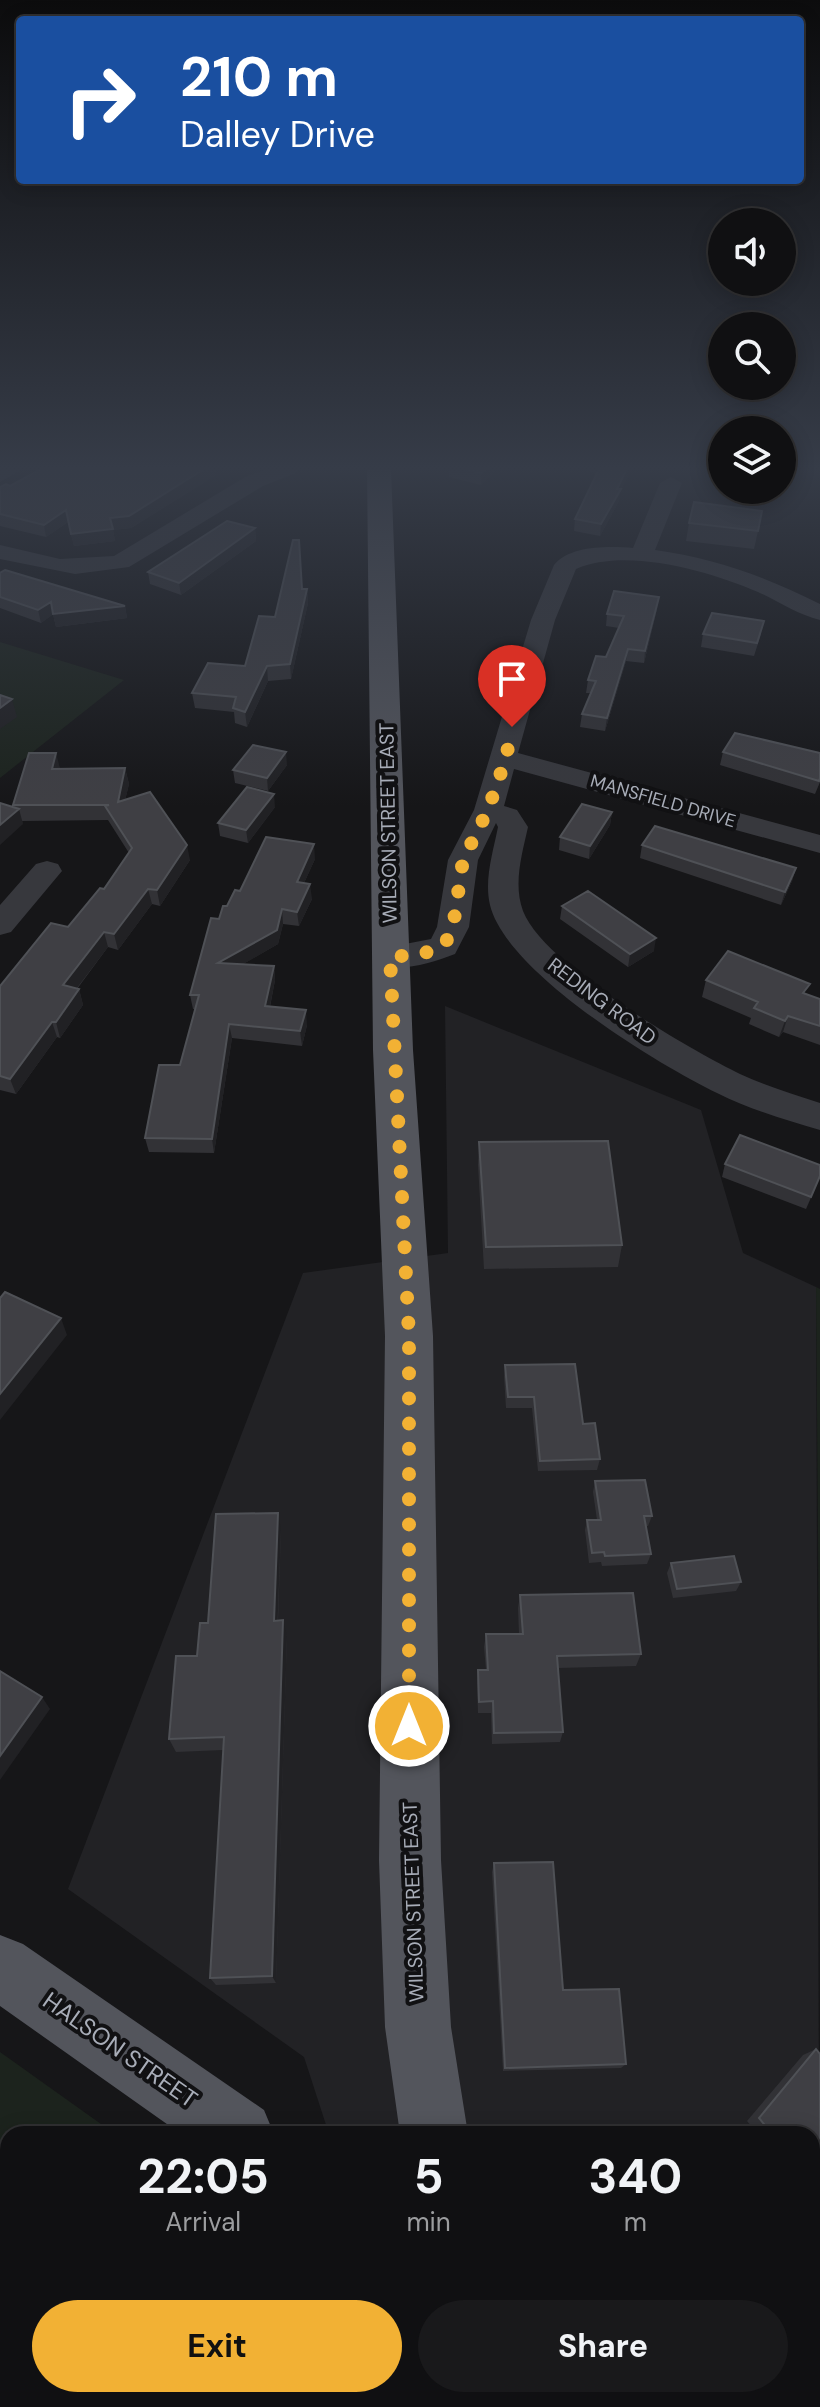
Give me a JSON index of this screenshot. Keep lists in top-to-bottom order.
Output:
{
  "streets": {
    "main road": ["WILSON STREET EAST", "HALSON STREET"],
    "street": ["MANSFIELD DRIVE", "REDING ROAD"]
  },
  "page": {
    "turn": ["210 m", "Dalley Drive"],
    "eta": [
      "22:05",
      "Arrival",
      "5",
      "min",
      "340",
      "m"
    ],
    "buttons": ["Exit", "Share"]
  }
}
